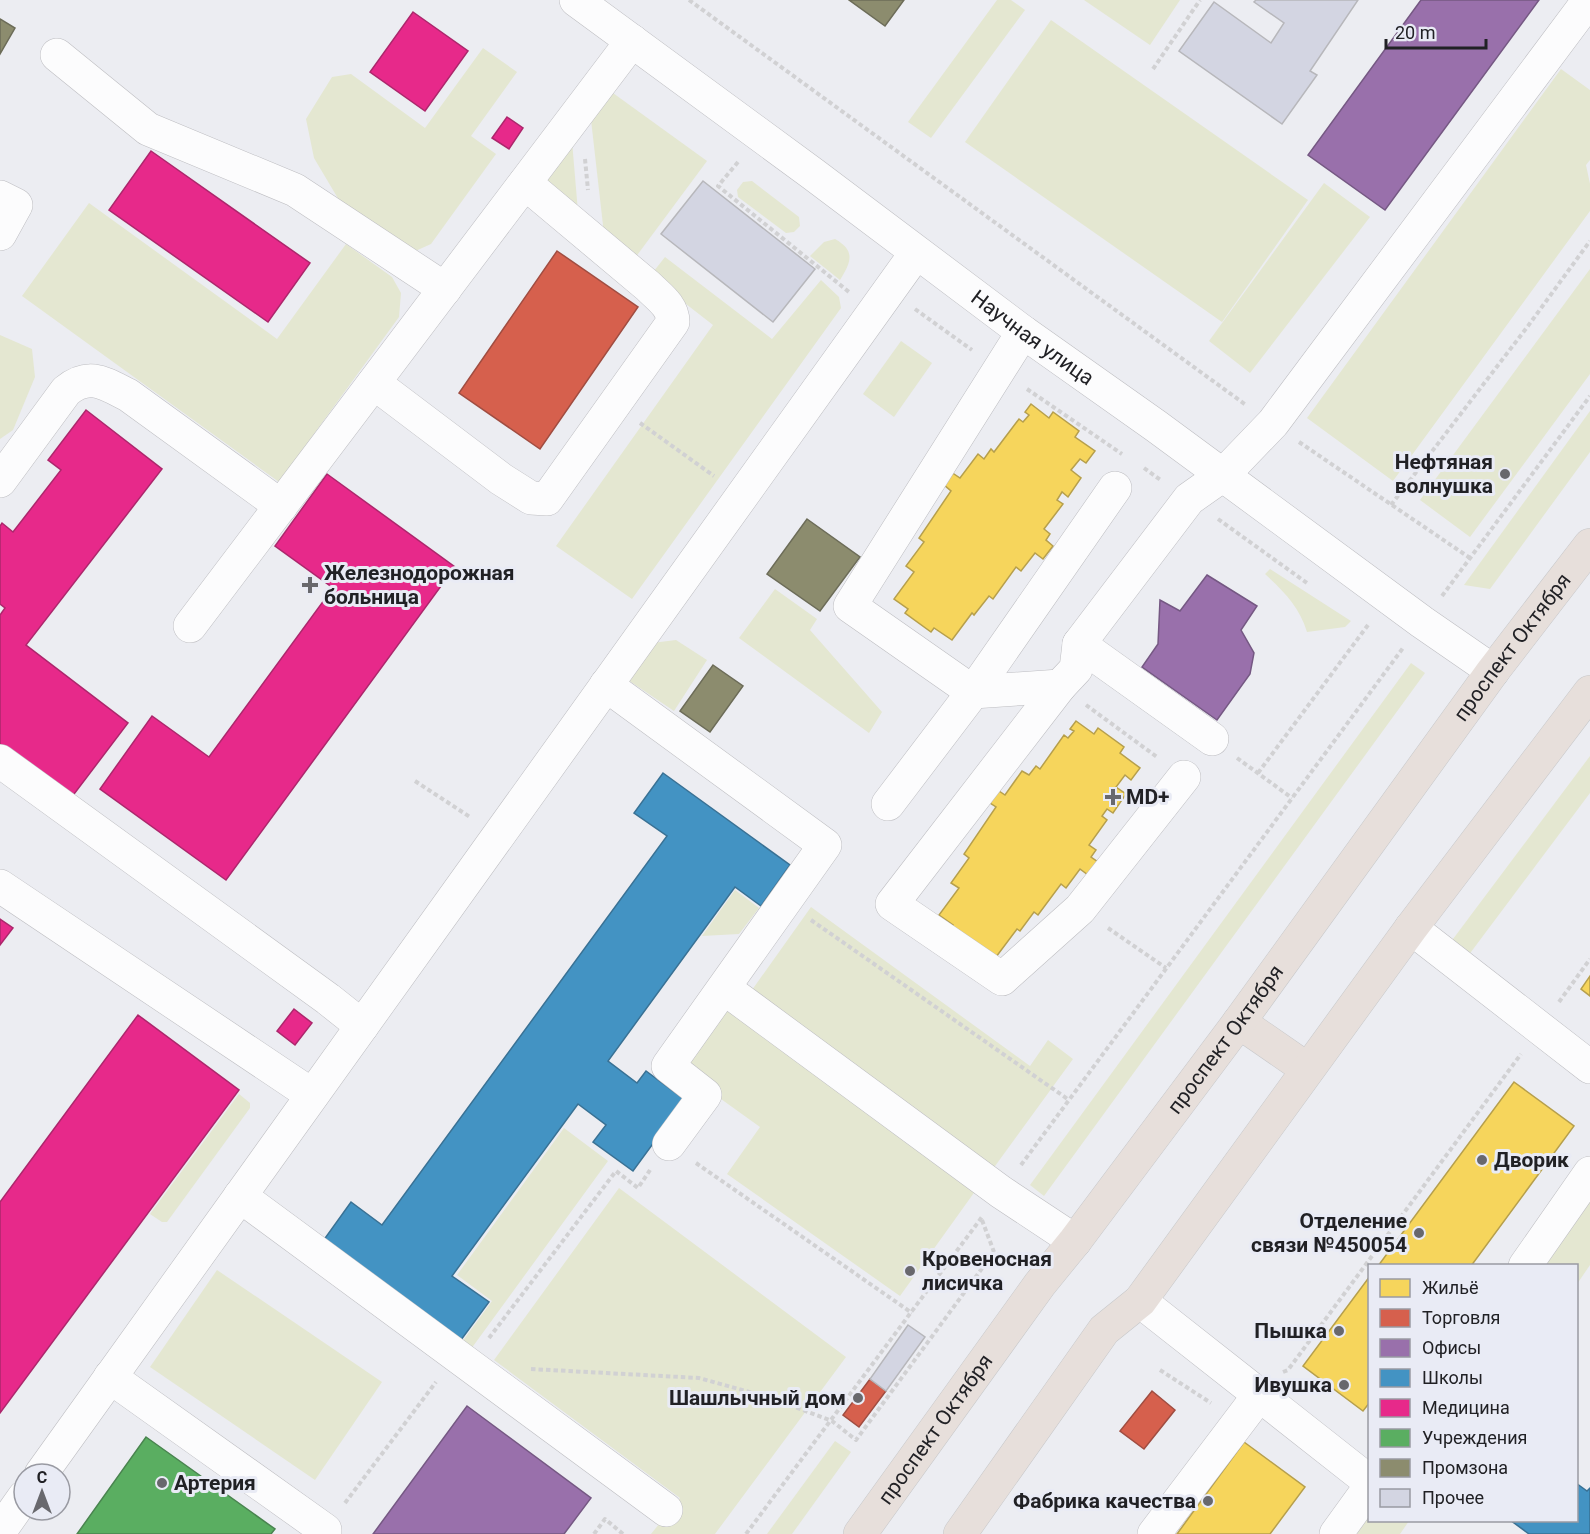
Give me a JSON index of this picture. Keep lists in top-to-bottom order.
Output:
{
  "streets": {
    "main road": ["проспект Октября"],
    "street": ["Научная улица"]
  },
  "crossings": [
    ["Научная улица", "проспект Октября"]
  ],
  "places": {
    "other": [
      "Нефтяная волнушка",
      "Дворик",
      "Отделение связи №450054",
      "Кровеносная лисичка",
      "Пышка",
      "Ивушка",
      "Шашлычный дом",
      "Артерия",
      "Фабрика качества"
    ],
    "health": ["Железнодорожная больница", "MD+"]
  },
  "legend": [
    "Жильё",
    "Торговля",
    "Офисы",
    "Школы",
    "Медицина",
    "Учреждения",
    "Промзона",
    "Прочее"
  ],
  "scale_bar": "20 m",
  "north": "top"
}
